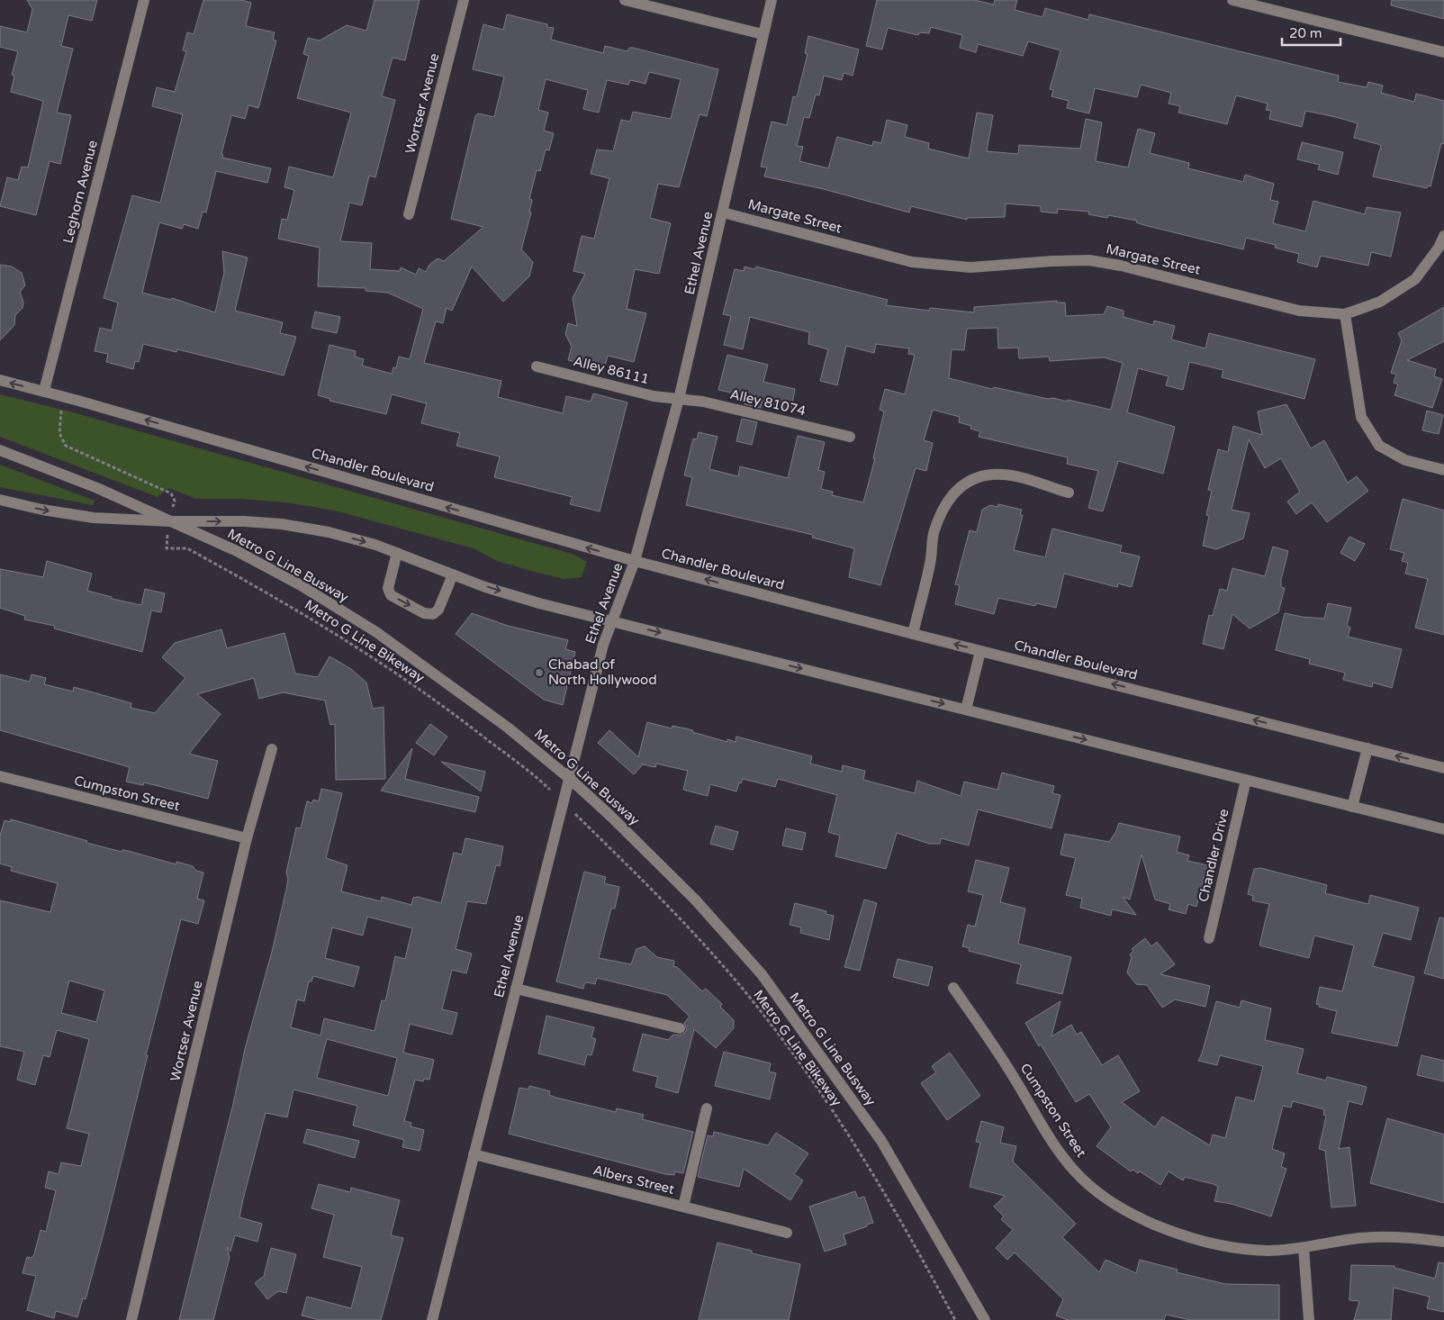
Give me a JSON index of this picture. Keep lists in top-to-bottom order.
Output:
{
  "streets": {
    "street": [
      "Wortser Avenue",
      "Leghorn Avenue",
      "Margate Street",
      "Ethel Avenue",
      "Alley 86111",
      "Alley 81074",
      "Chandler Boulevard",
      "Metro G Line Busway",
      "Cumpston Street",
      "Chandler Drive",
      "Albers Street"
    ],
    "path": ["Metro G Line Bikeway"]
  },
  "crossings": [
    ["Wortser Avenue", "Cumpston Street"],
    ["Leghorn Avenue", "Chandler Boulevard"],
    ["Margate Street", "Ethel Avenue"],
    ["Ethel Avenue", "Alley 86111"],
    ["Ethel Avenue", "Alley 81074"],
    ["Ethel Avenue", "Chandler Boulevard"],
    ["Ethel Avenue", "Metro G Line Busway"],
    ["Ethel Avenue", "Albers Street"],
    ["Alley 86111", "Alley 81074"]
  ],
  "places": ["Chabad of North Hollywood"],
  "scale_bar": "20 m"
}
